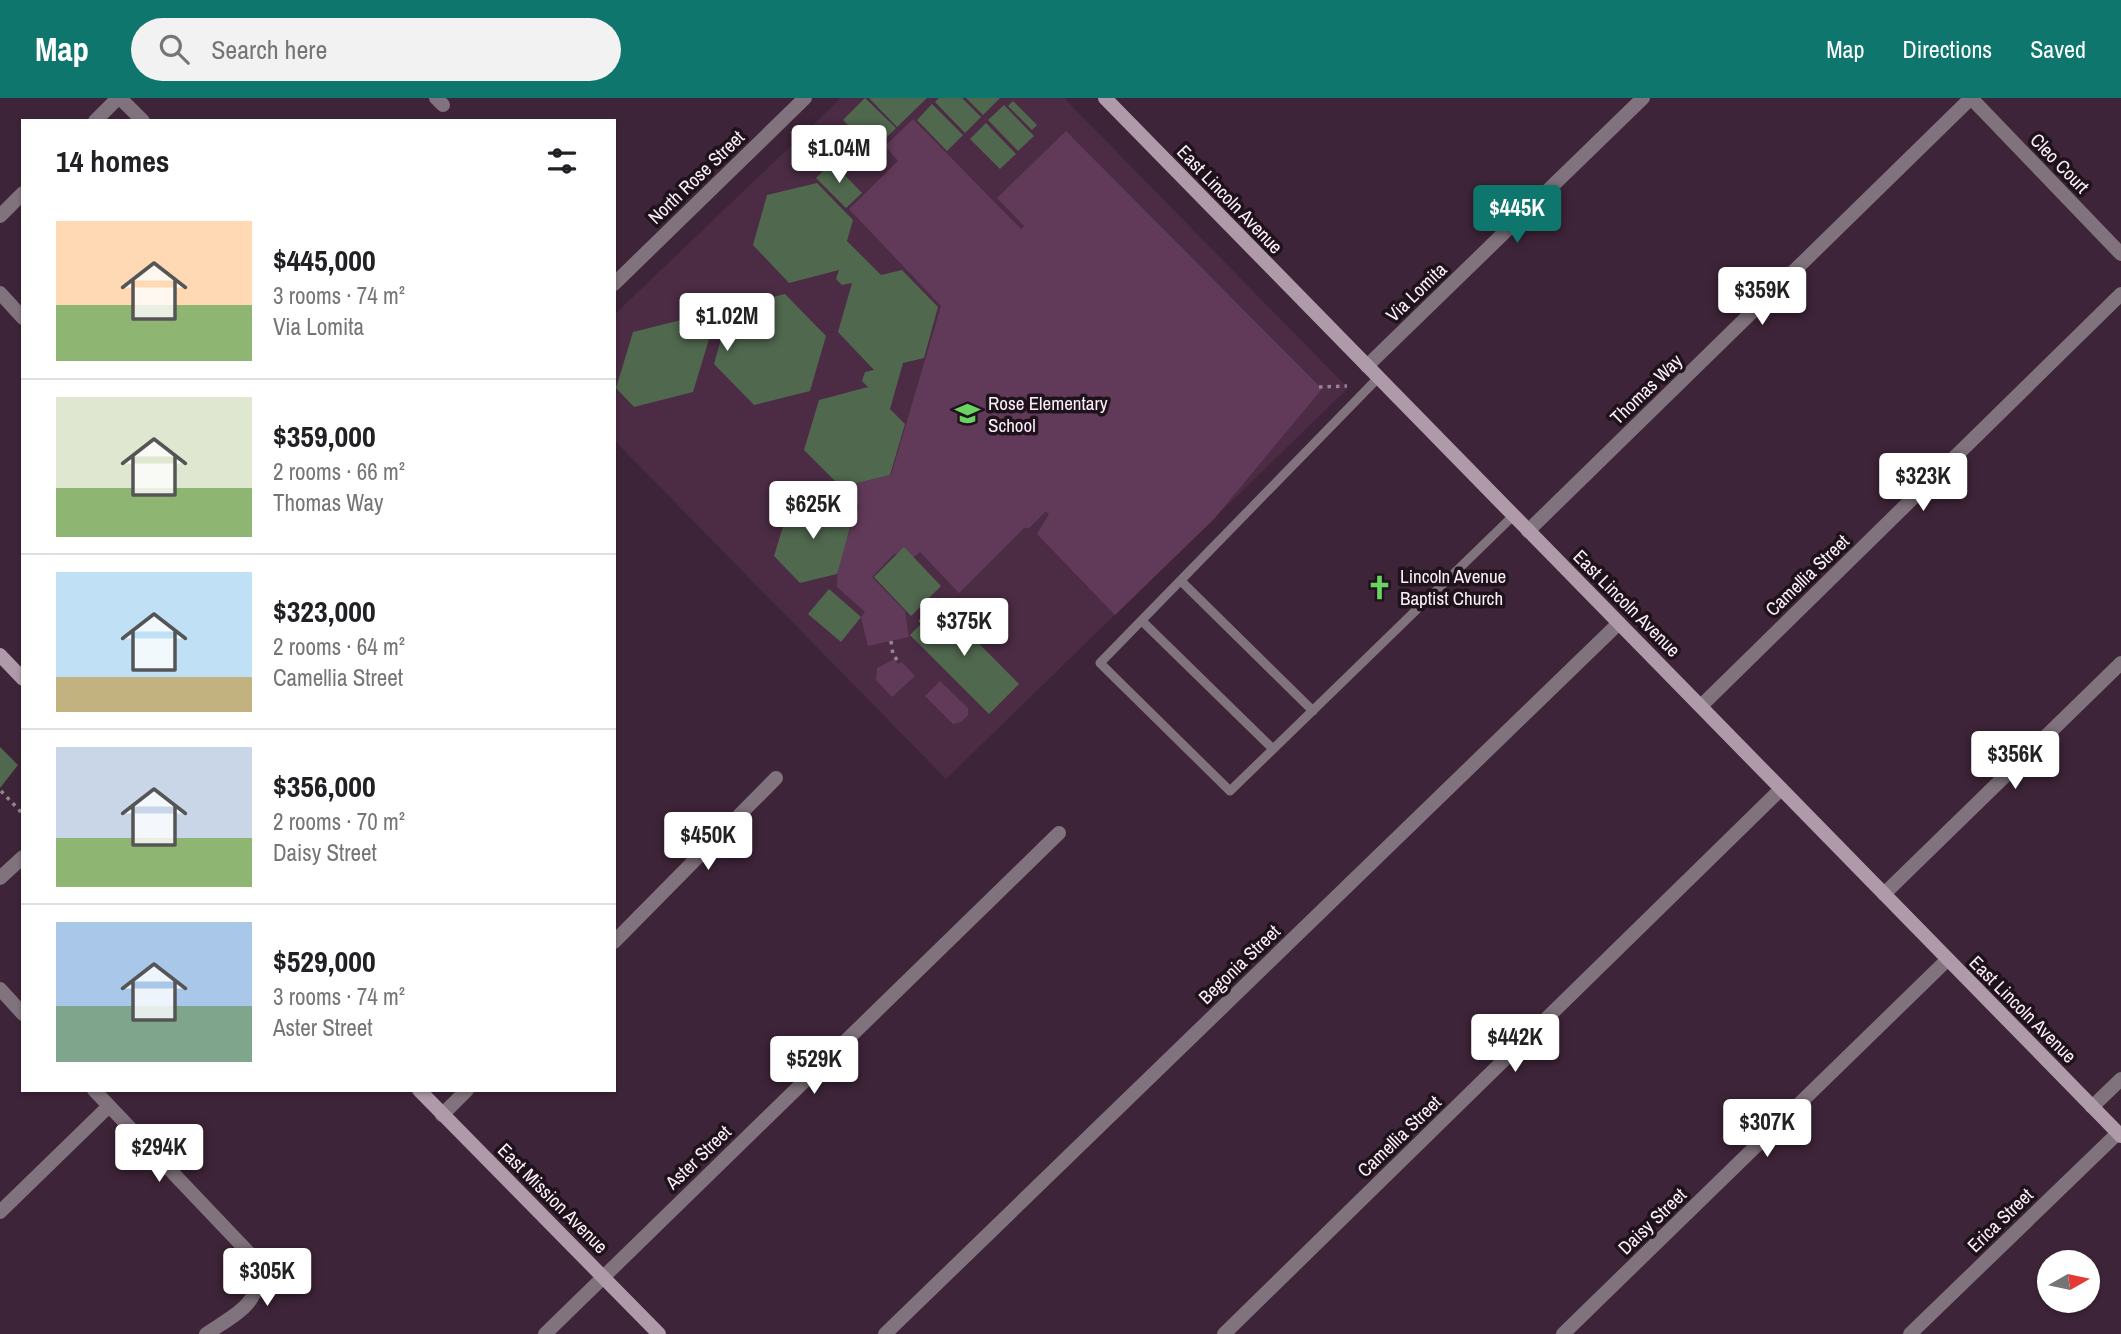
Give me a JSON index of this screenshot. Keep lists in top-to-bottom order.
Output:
{
  "streets": {
    "main road": ["East Lincoln Avenue", "East Mission Avenue"],
    "street": [
      "Cleo Court",
      "North Rose Street",
      "Via Lomita",
      "Thomas Way",
      "Camellia Street",
      "Begonia Street",
      "Aster Street",
      "Erica Street",
      "Daisy Street"
    ]
  },
  "crossings": [
    ["Cleo Court", "Thomas Way"],
    ["East Lincoln Avenue", "Via Lomita"],
    ["East Lincoln Avenue", "Thomas Way"],
    ["East Lincoln Avenue", "Camellia Street"],
    ["East Lincoln Avenue", "Begonia Street"],
    ["East Lincoln Avenue", "Erica Street"],
    ["East Lincoln Avenue", "Daisy Street"],
    ["Aster Street", "East Mission Avenue"]
  ],
  "places": {
    "school or university": ["Rose Elementary School"],
    "church": ["Lincoln Avenue Baptist Church"]
  },
  "north": "right",
  "page": {
    "header": "Map",
    "search": "Search here",
    "nav": ["Map", "Directions", "Saved"],
    "heading": "14 homes",
    "price": [
      "$1.04M",
      "$445K",
      "$359K",
      "$1.02M",
      "$323K",
      "$625K",
      "$375K",
      "$356K",
      "$450K",
      "$442K",
      "$529K",
      "$307K",
      "$294K",
      "$305K"
    ],
    "list": [
      {
        "name": "$445,000",
        "note": "3 rooms · 74 m² · Via Lomita"
      },
      {
        "name": "$359,000",
        "note": "2 rooms · 66 m² · Thomas Way"
      },
      {
        "name": "$323,000",
        "note": "2 rooms · 64 m² · Camellia Street"
      },
      {
        "name": "$356,000",
        "note": "2 rooms · 70 m² · Daisy Street"
      },
      {
        "name": "$529,000",
        "note": "3 rooms · 74 m² · Aster Street"
      }
    ]
  }
}
